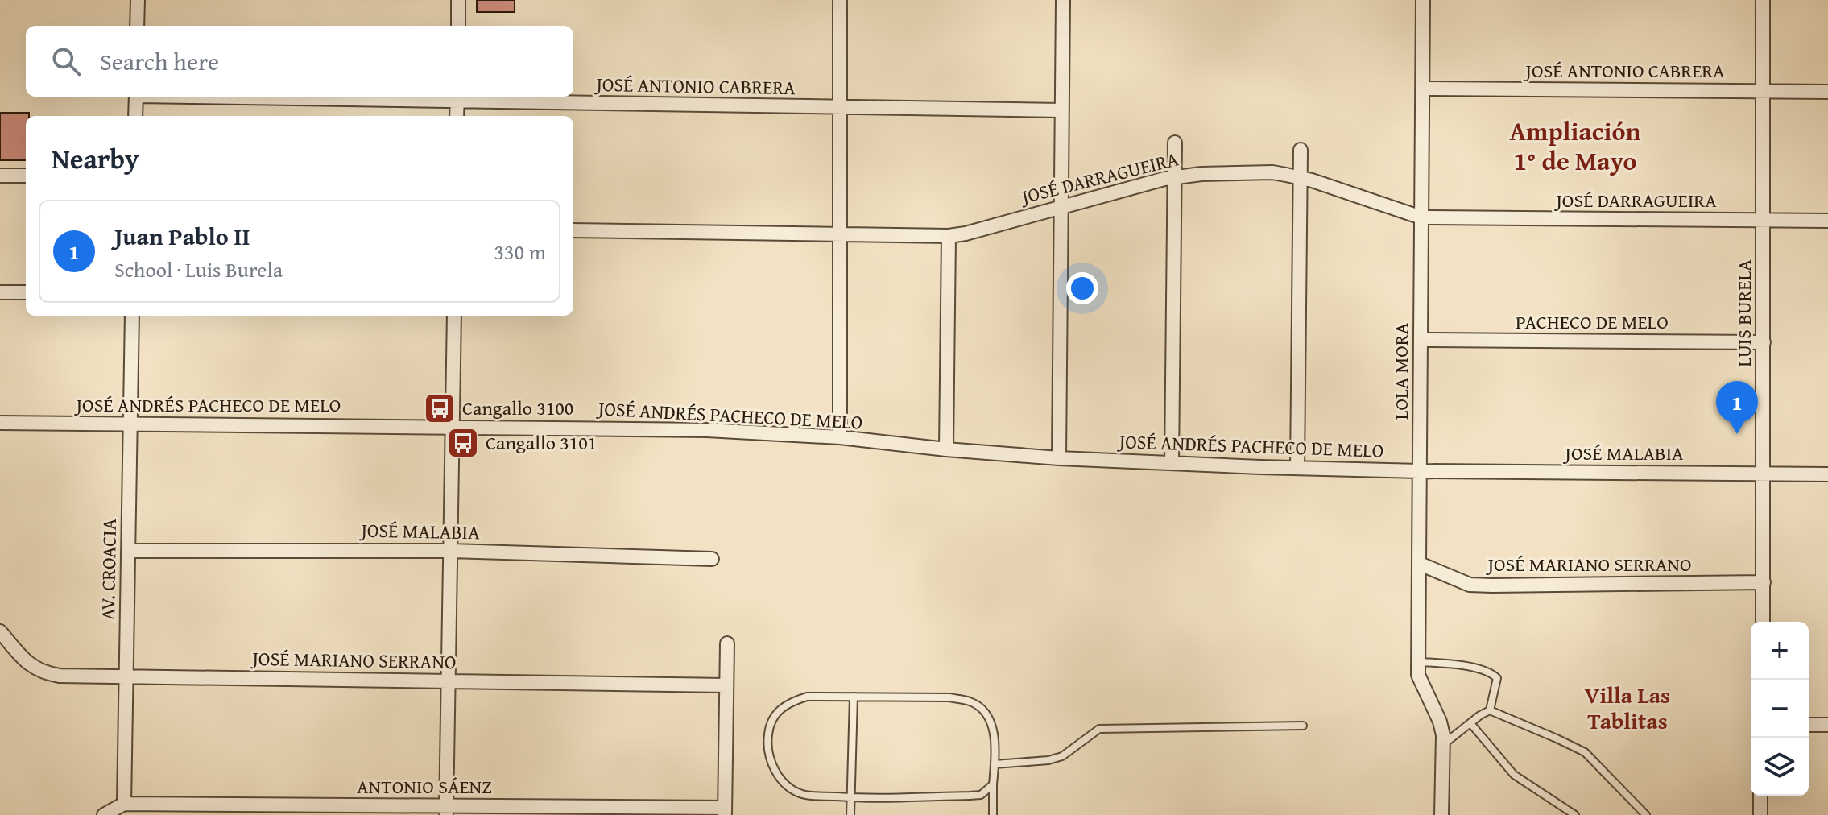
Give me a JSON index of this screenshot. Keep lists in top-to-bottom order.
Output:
{
  "streets": {
    "street": [
      "JOSÉ ANTONIO CABRERA",
      "JOSÉ DARRAGUEIRA",
      "LUIS BURELA",
      "PACHECO DE MELO",
      "LOLA MORA",
      "JOSÉ ANDRÉS PACHECO DE MELO",
      "JOSÉ MALABIA",
      "JOSÉ MARIANO SERRANO",
      "AV. CROACIA",
      "ANTONIO SÁENZ"
    ]
  },
  "crossings": [
    ["JOSÉ ANTONIO CABRERA", "LUIS BURELA"],
    ["JOSÉ ANTONIO CABRERA", "LOLA MORA"],
    ["JOSÉ DARRAGUEIRA", "LUIS BURELA"],
    ["JOSÉ DARRAGUEIRA", "LOLA MORA"],
    ["LUIS BURELA", "PACHECO DE MELO"],
    ["LUIS BURELA", "JOSÉ MALABIA"],
    ["LUIS BURELA", "JOSÉ MARIANO SERRANO"],
    ["PACHECO DE MELO", "LOLA MORA"],
    ["LOLA MORA", "JOSÉ ANDRÉS PACHECO DE MELO"],
    ["LOLA MORA", "JOSÉ MALABIA"],
    ["LOLA MORA", "JOSÉ MARIANO SERRANO"],
    ["JOSÉ ANDRÉS PACHECO DE MELO", "JOSÉ MALABIA"],
    ["JOSÉ ANDRÉS PACHECO DE MELO", "AV. CROACIA"],
    ["JOSÉ MALABIA", "AV. CROACIA"],
    ["JOSÉ MARIANO SERRANO", "AV. CROACIA"],
    ["AV. CROACIA", "ANTONIO SÁENZ"]
  ],
  "districts": ["Ampliación 1° de Mayo", "Villa Las Tablitas"],
  "places": {
    "bus stop": ["Cangallo 3100", "Cangallo 3101"]
  },
  "page": {
    "search": "Search here",
    "heading": "Nearby",
    "list": [
      {
        "mark": "1",
        "name": "Juan Pablo II",
        "note": "School · Luis Burela",
        "value": "330 m"
      }
    ],
    "pins": "1",
    "map_buttons": ["+", "−"]
  }
}
